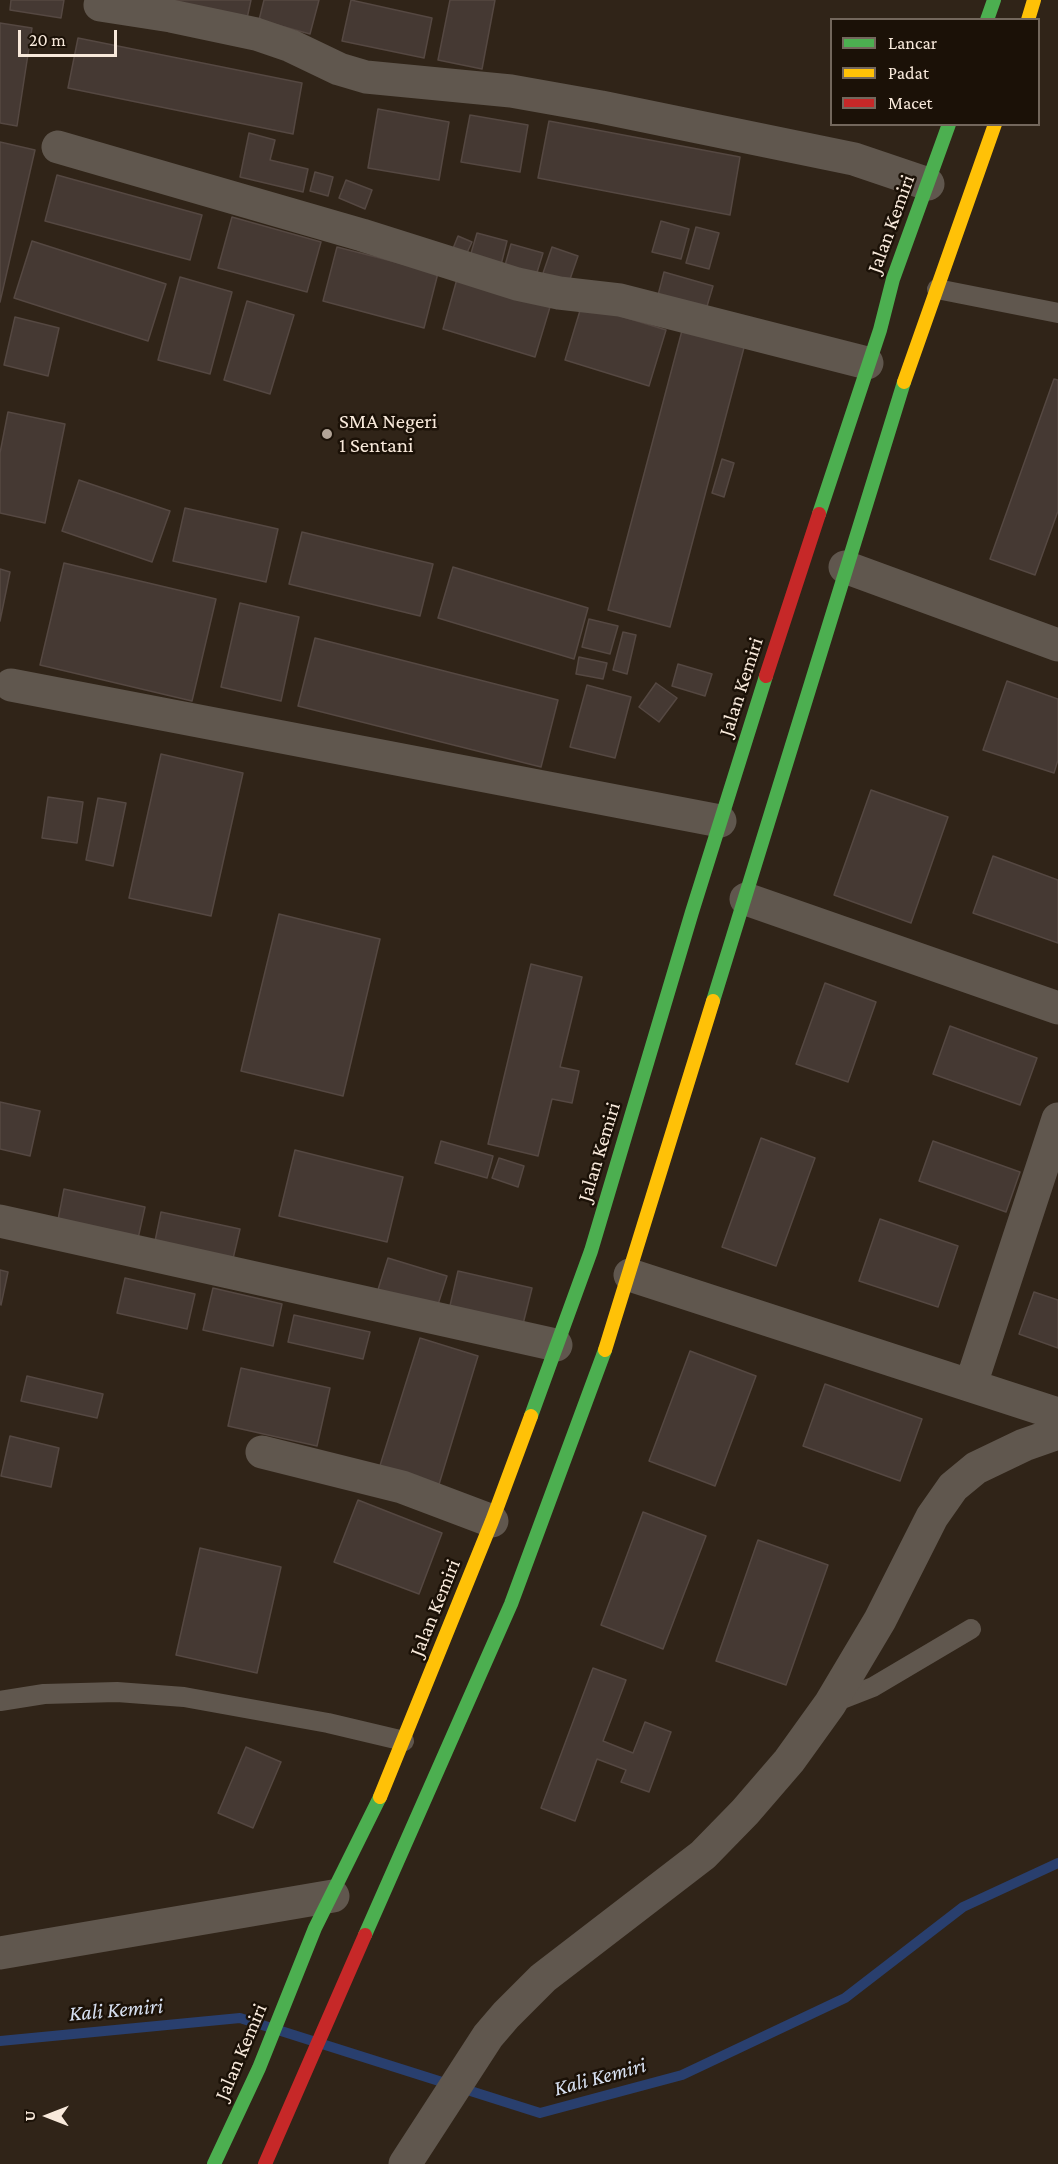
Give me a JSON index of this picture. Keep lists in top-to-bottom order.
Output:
{
  "streets": {
    "highway": ["Jalan Kemiri"]
  },
  "water": ["Kali Kemiri"],
  "places": ["SMA Negeri 1 Sentani"],
  "legend": ["Lancar", "Padat", "Macet"],
  "scale_bar": "20 m",
  "north": "left"
}
